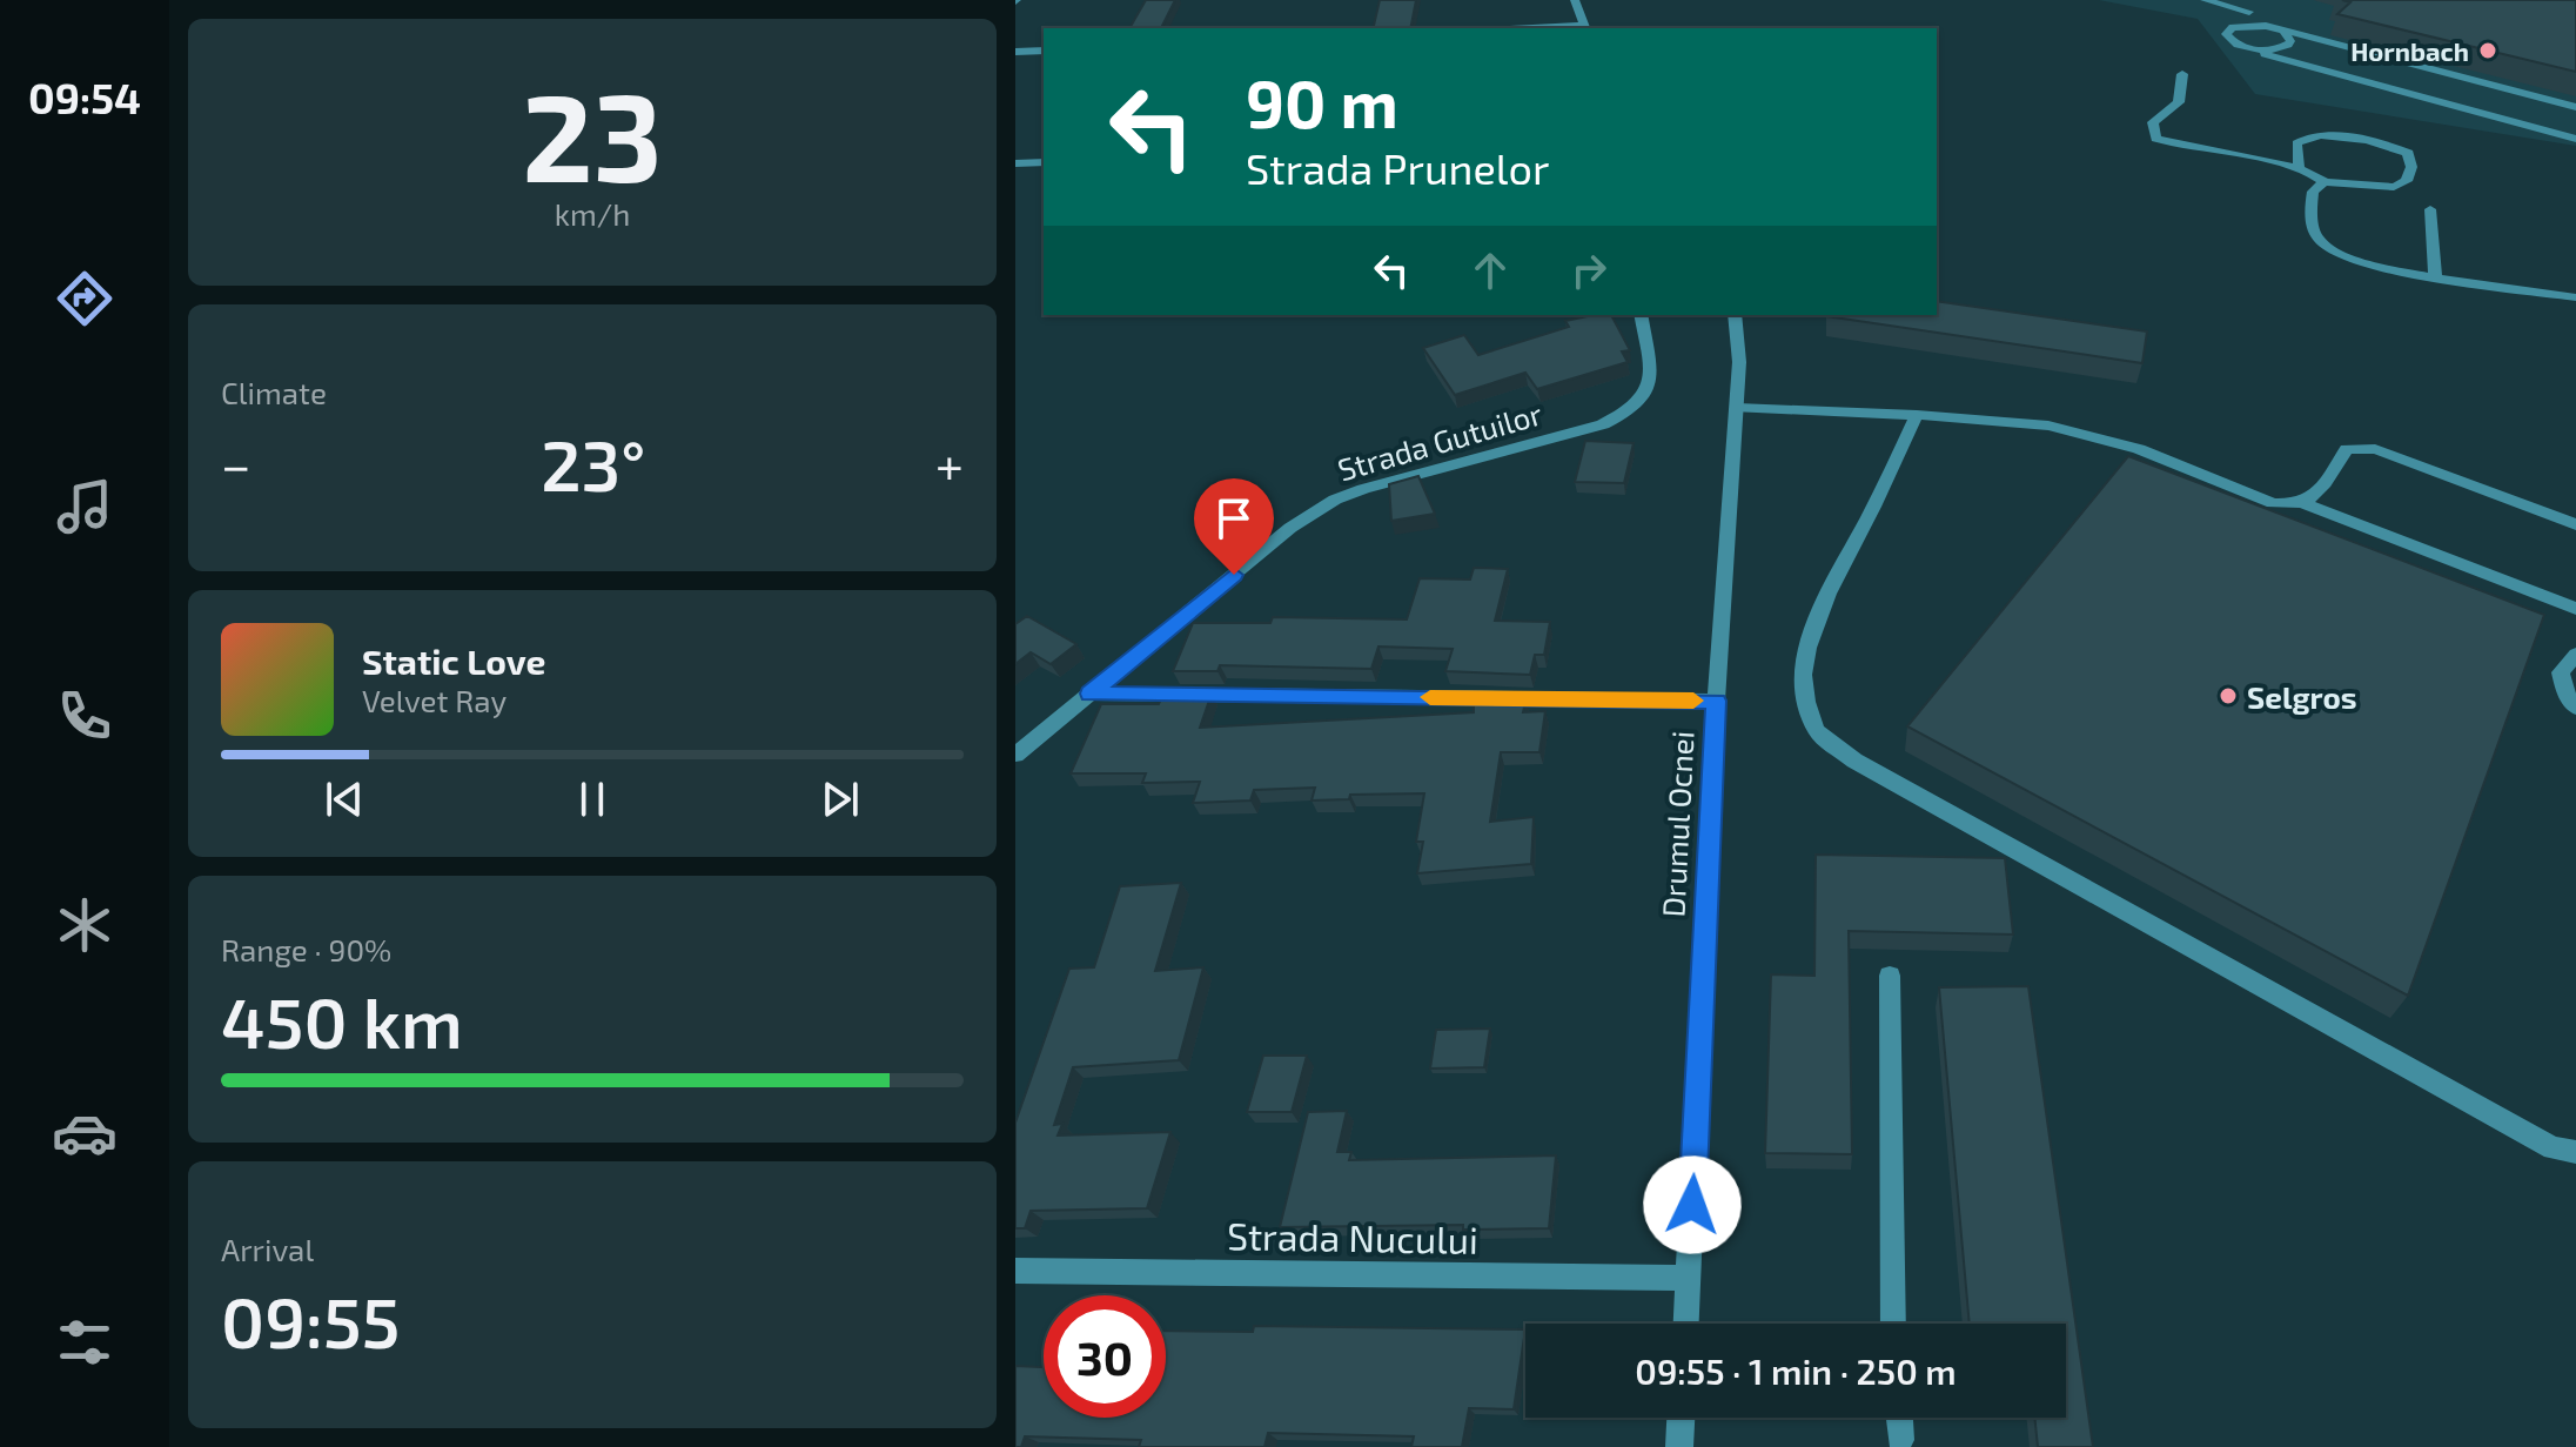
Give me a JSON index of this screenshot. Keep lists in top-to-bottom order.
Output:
{
  "streets": {
    "street": ["Strada Gutuilor", "Drumul Ocnei", "Strada Nucului"]
  },
  "crossings": [
    ["Drumul Ocnei", "Strada Nucului"]
  ],
  "places": ["Hornbach", "Selgros"],
  "page": {
    "tabs": "09:54",
    "tile": [
      ["23", "km/h"],
      "Climate",
      ["Range · 90%", "450 km"],
      ["Arrival", "09:55"]
    ],
    "turn": ["90 m", "Strada Prunelor"],
    "heat": ["−", "23°", "+"],
    "song": ["Static Love", "Velvet Ray"],
    "limit": "30",
    "trip": "09:55 · 1 min · 250 m"
  }
}
